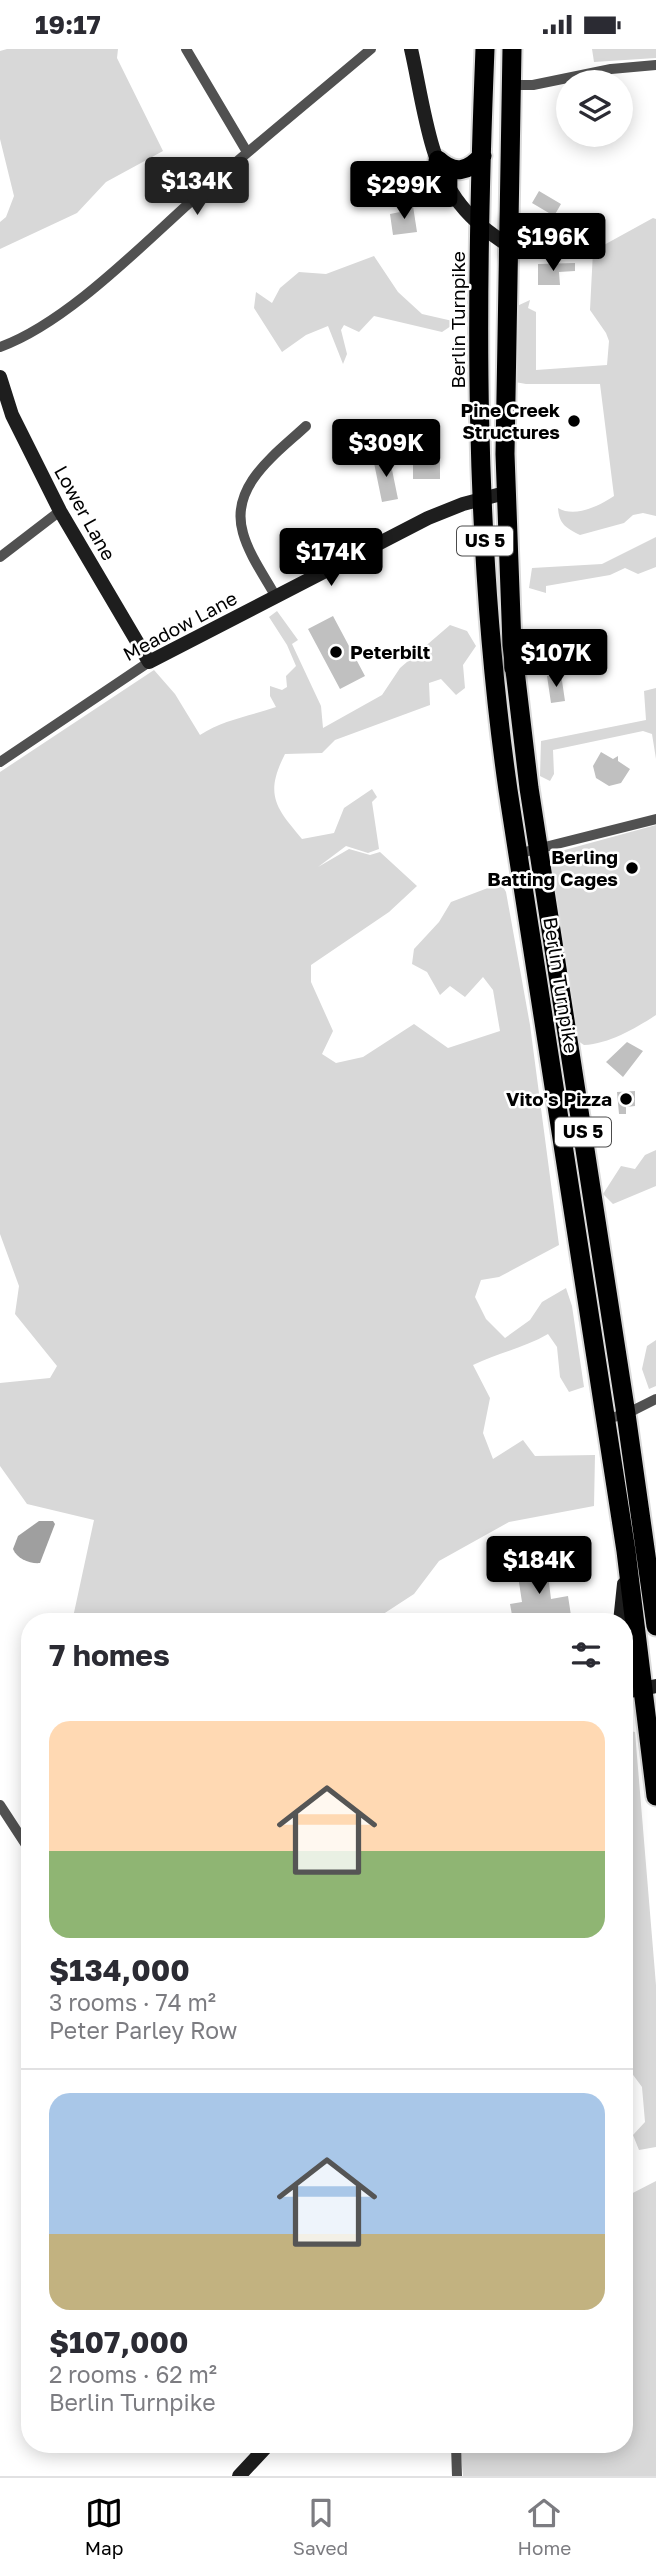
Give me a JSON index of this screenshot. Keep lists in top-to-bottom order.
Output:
{
  "streets": {
    "highway": ["Berlin Turnpike", "US 5"],
    "street": ["Lower Lane", "Meadow Lane"]
  },
  "crossings": [
    ["Berlin Turnpike", "Meadow Lane"],
    ["Lower Lane", "Meadow Lane"]
  ],
  "places": [
    "Pine Creek Structures",
    "Peterbilt",
    "Berling Batting Cages",
    "Vito's Pizza"
  ],
  "page": {
    "status": "19:17",
    "price": [
      "$134K",
      "$299K",
      "$196K",
      "$309K",
      "$174K",
      "$107K",
      "$184K"
    ],
    "heading": "7 homes",
    "list": [
      {
        "name": "$134,000",
        "note": "3 rooms · 74 m² · Peter Parley Row"
      },
      {
        "name": "$107,000",
        "note": "2 rooms · 62 m² · Berlin Turnpike"
      }
    ],
    "tabs": ["Map", "Saved", "Home"]
  }
}
